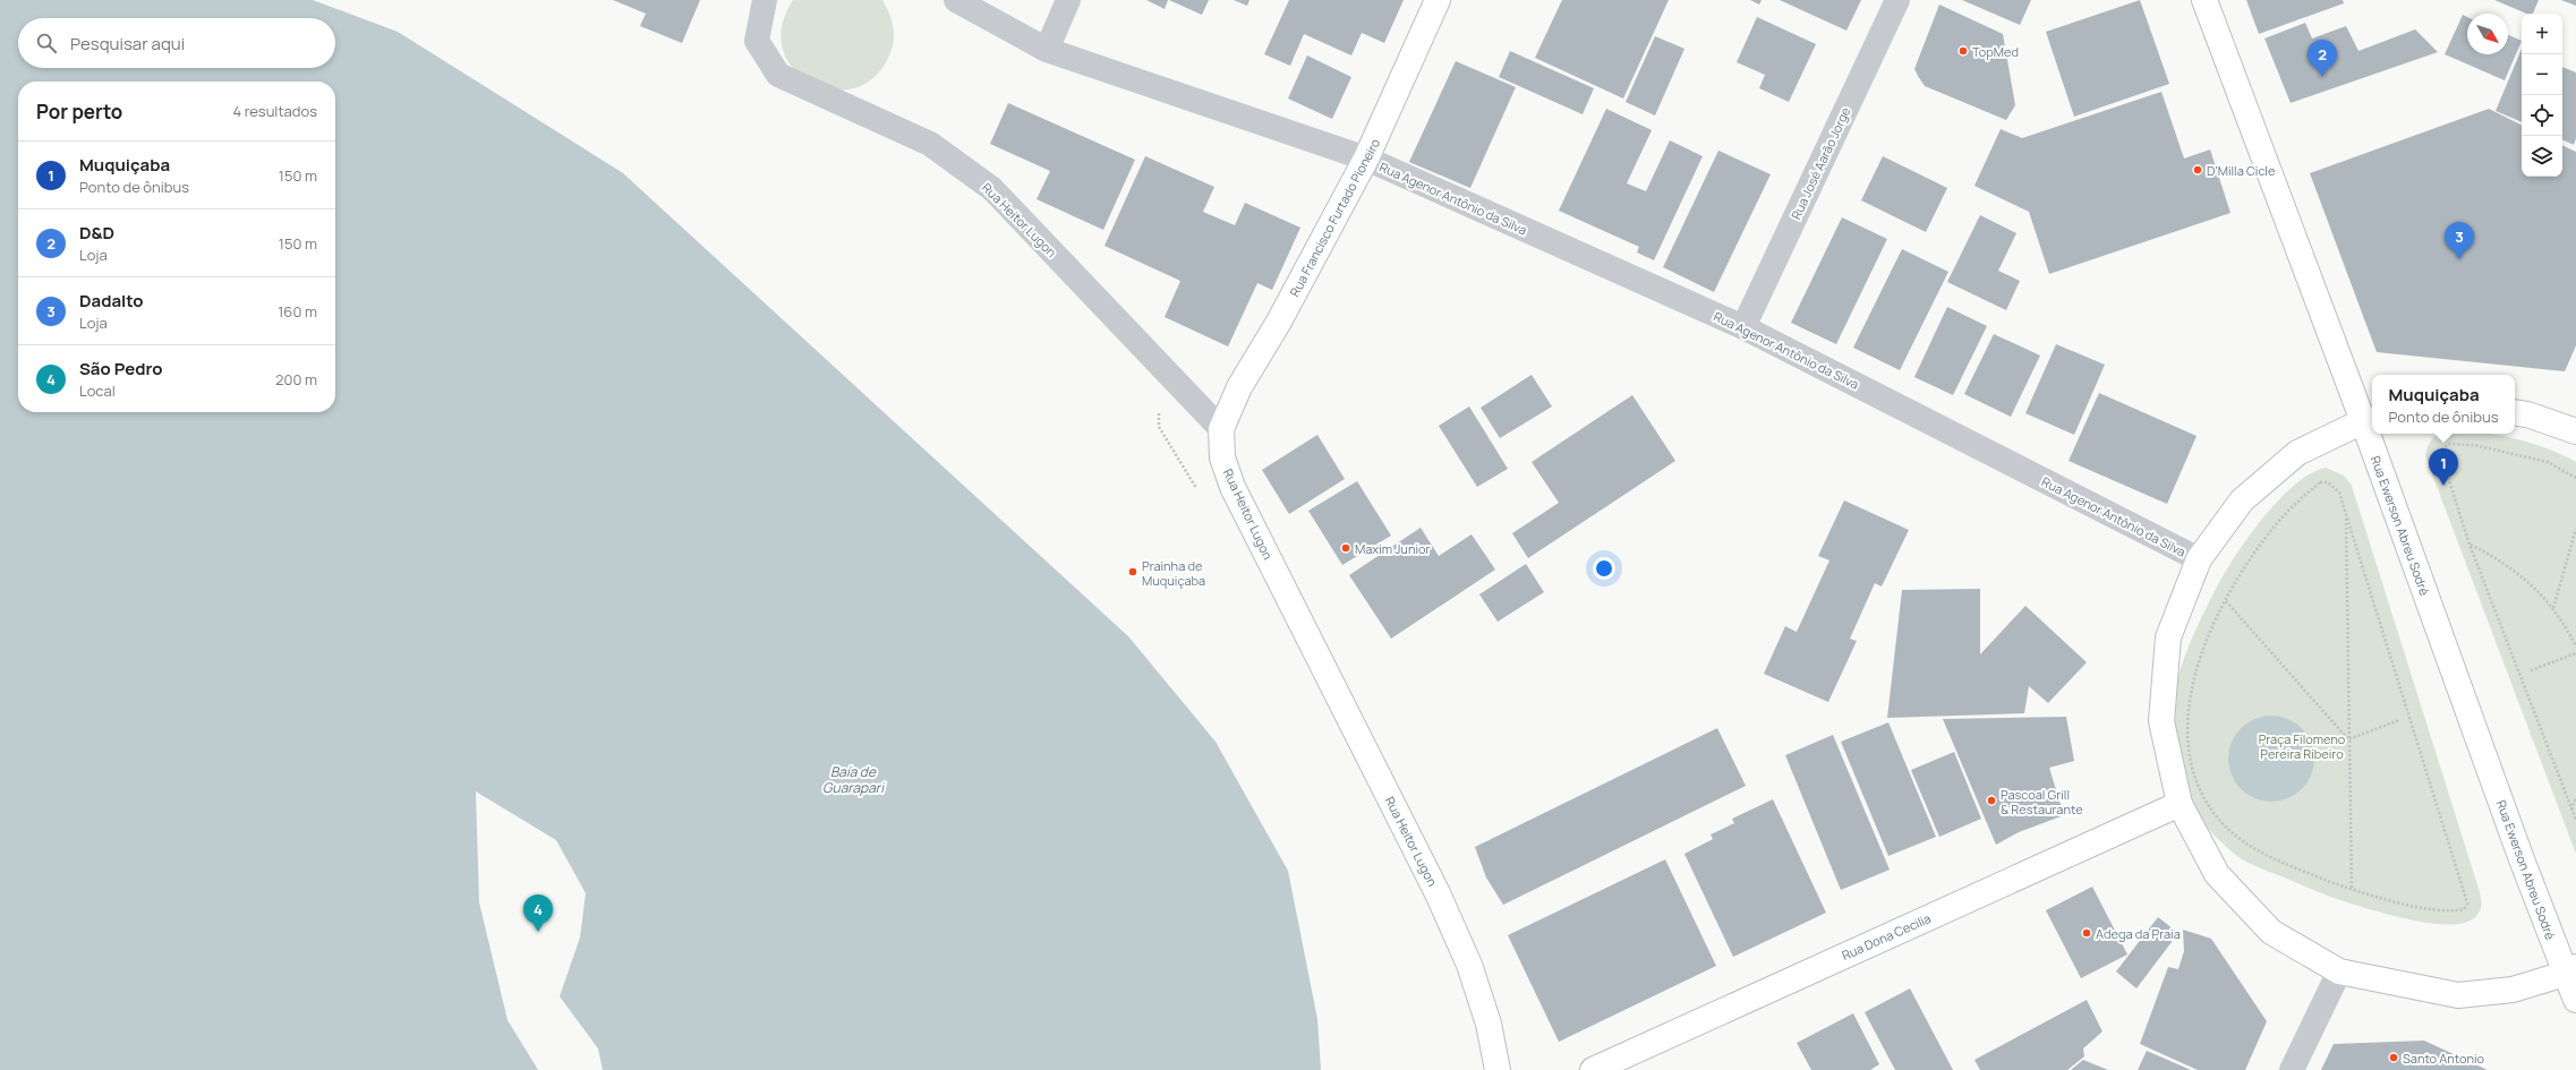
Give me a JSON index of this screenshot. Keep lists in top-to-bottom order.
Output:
{
  "streets": {
    "street": [
      "Rua José Aarão Jorge",
      "Rua Agenor Antônio da Silva",
      "Rua Francisco Furtado Pioneiro",
      "Rua Heitor Lugon",
      "Rua Ewerson Abreu Sodré",
      "Rua Dona Cecilia"
    ]
  },
  "crossings": [
    ["Rua José Aarão Jorge", "Rua Agenor Antônio da Silva"],
    ["Rua Agenor Antônio da Silva", "Rua Francisco Furtado Pioneiro"],
    ["Rua Francisco Furtado Pioneiro", "Rua Heitor Lugon"]
  ],
  "water": ["Baía de Guarapari"],
  "parks": ["Praça Filomeno Pereira Ribeiro"],
  "places": [
    "TopMed",
    "D'Milla Cicle",
    "Maxim Junior",
    "Prainha de Muquiçaba",
    "Pascoal Grill & Restaurante",
    "Adega da Praia",
    "Santo Antonio"
  ],
  "north": "bottom right",
  "page": {
    "map_buttons": ["+", "−"],
    "search": "Pesquisar aqui",
    "pins": [
      "2",
      "3",
      "1",
      "4"
    ],
    "heading": ["Por perto", "4 resultados"],
    "list": [
      {
        "mark": "1",
        "name": "Muquiçaba",
        "note": "Ponto de ônibus",
        "value": "150 m"
      },
      {
        "mark": "2",
        "name": "D&D",
        "note": "Loja",
        "value": "150 m"
      },
      {
        "mark": "3",
        "name": "Dadalto",
        "note": "Loja",
        "value": "160 m"
      },
      {
        "mark": "4",
        "name": "São Pedro",
        "note": "Local",
        "value": "200 m"
      }
    ],
    "popup": ["Muquiçaba", "Ponto de ônibus"]
  }
}
